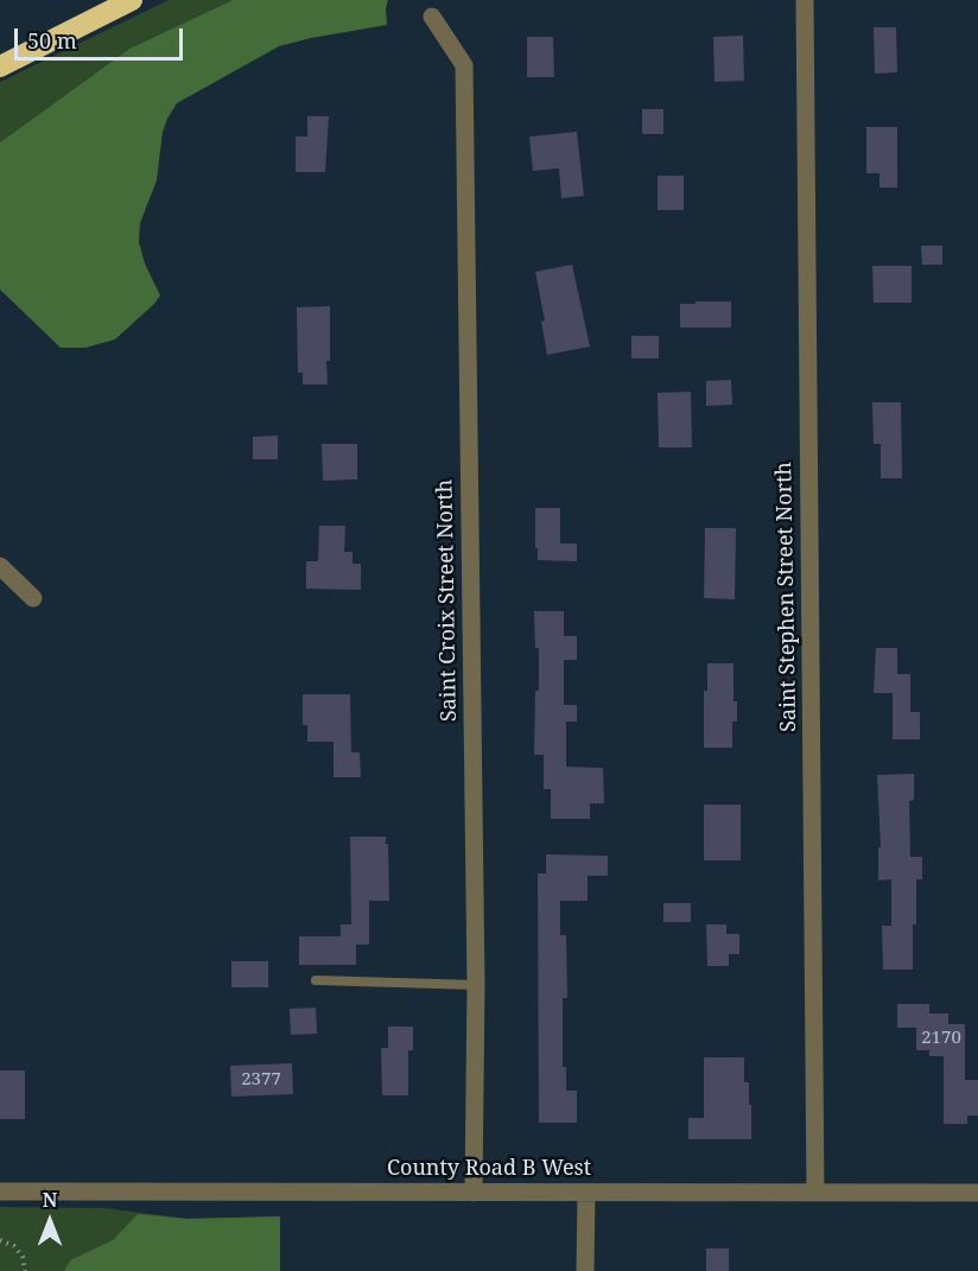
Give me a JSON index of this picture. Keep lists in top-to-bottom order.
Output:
{
  "streets": {
    "street": ["Saint Stephen Street North", "Saint Croix Street North", "County Road B West"]
  },
  "crossings": [
    ["Saint Stephen Street North", "County Road B West"],
    ["Saint Croix Street North", "County Road B West"]
  ],
  "house_numbers": ["2170", "2377"],
  "scale_bar": "50 m",
  "north": "top"
}
